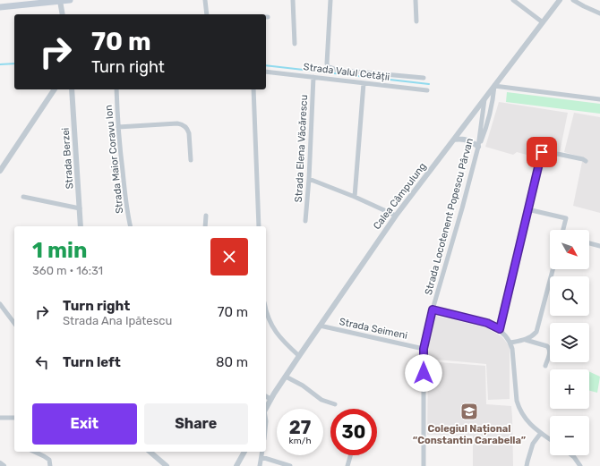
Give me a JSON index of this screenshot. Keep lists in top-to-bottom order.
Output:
{
  "streets": {
    "street": [
      "Strada Valul Cetății",
      "Strada Elena Văcărescu",
      "Strada Berzei",
      "Strada Maior Coravu Ion",
      "Calea Câmpulung",
      "Strada Locotenent Popescu Pârvan",
      "Strada Seimeni"
    ]
  },
  "crossings": [
    ["Strada Valul Cetății", "Strada Elena Văcărescu"],
    ["Calea Câmpulung", "Strada Locotenent Popescu Pârvan"],
    ["Calea Câmpulung", "Strada Seimeni"],
    ["Strada Locotenent Popescu Pârvan", "Strada Seimeni"]
  ],
  "places": {
    "school or university": ["Colegiul Național “Constantin Carabella”"]
  },
  "north": "bottom right",
  "page": {
    "turn": ["70 m", "Turn right"],
    "heading": ["1 min", "360 m · 16:31"],
    "map_buttons": ["+", "−"],
    "list": [
      {
        "name": "Turn right",
        "note": "Strada Ana Ipătescu",
        "value": "70 m"
      },
      {
        "name": "Turn left",
        "value": "80 m"
      }
    ],
    "buttons": ["Exit", "Share"],
    "speed": "27 km/h",
    "limit": "30"
  }
}
